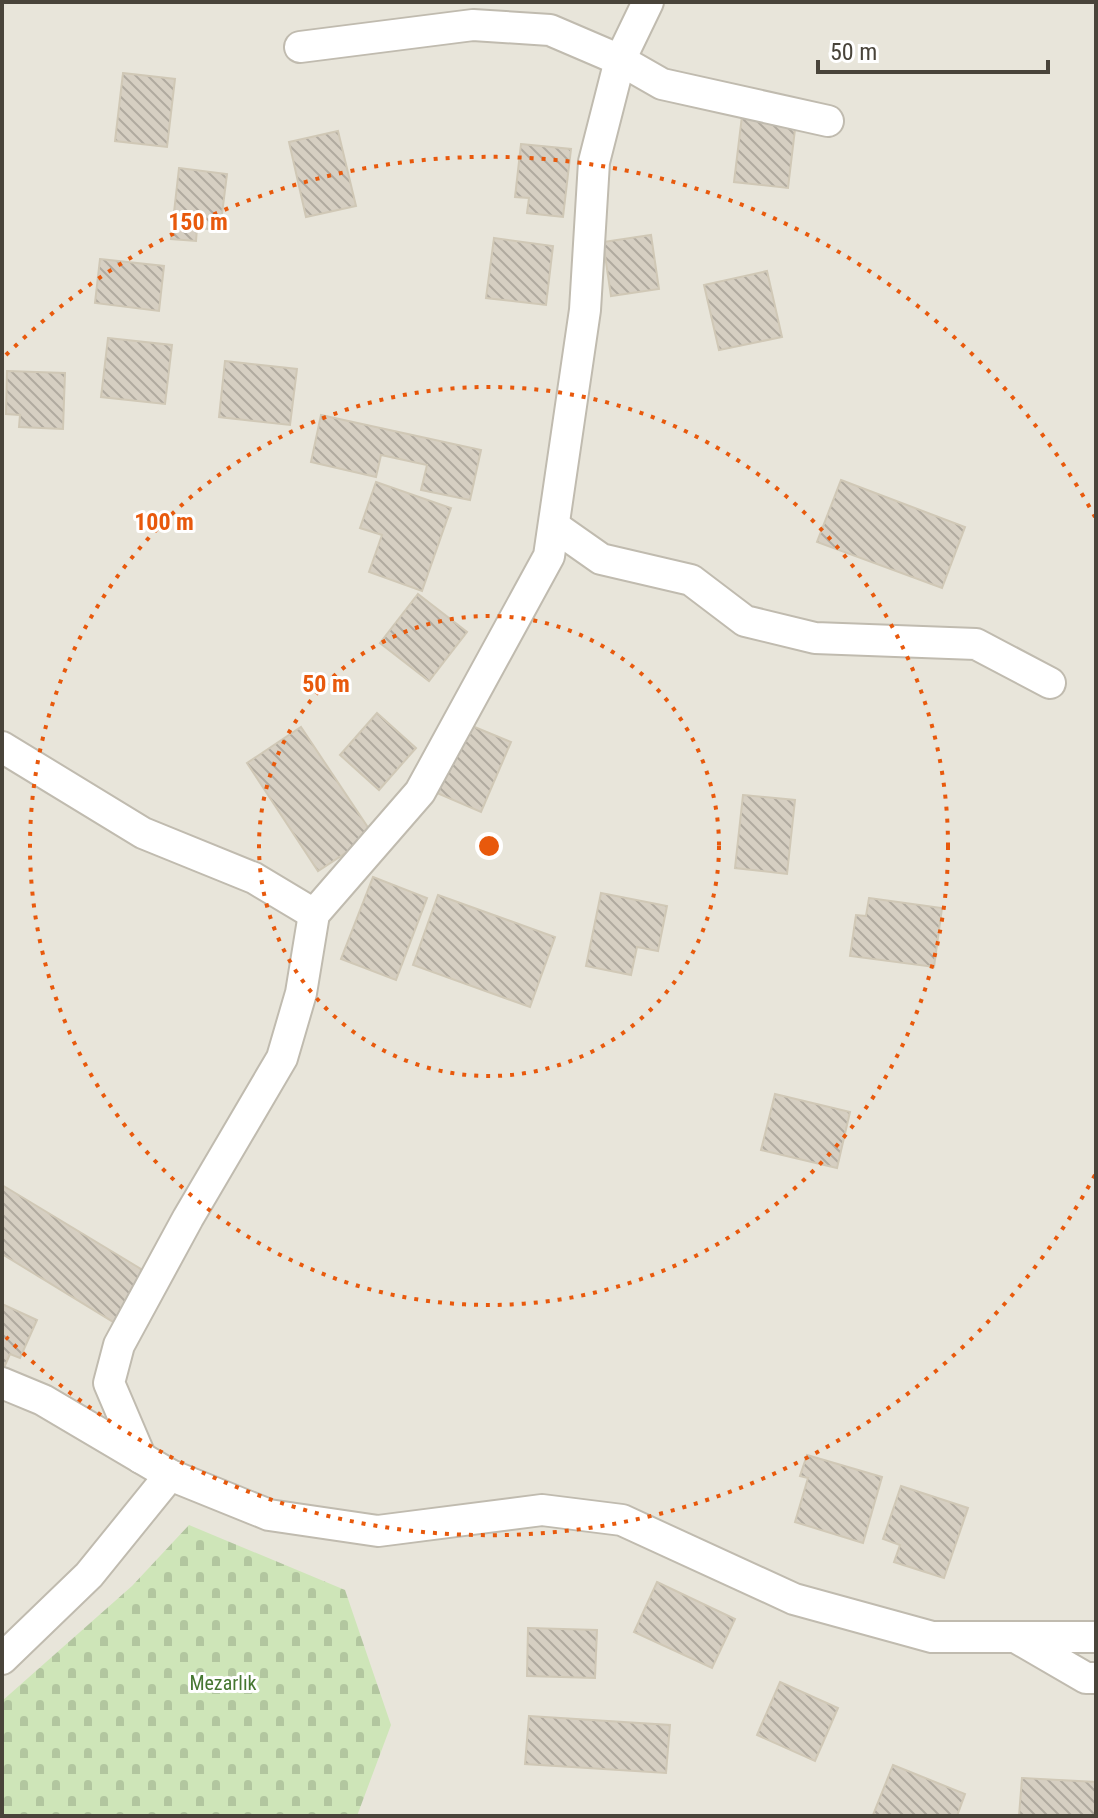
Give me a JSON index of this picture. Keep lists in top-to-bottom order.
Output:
{
  "parks": ["Mezarlık"],
  "scale_bar": "50 m",
  "rings": ["150 m", "100 m", "50 m"]
}
